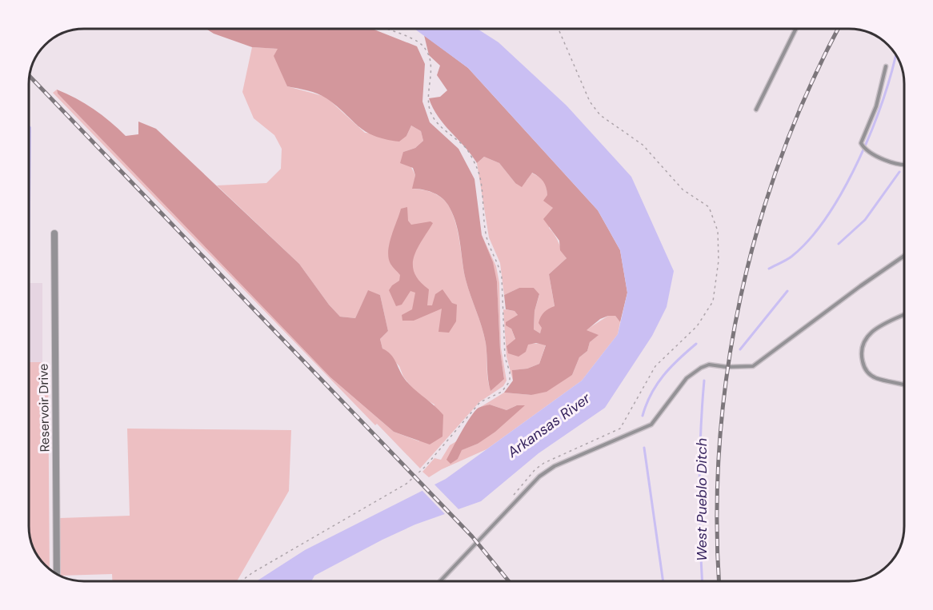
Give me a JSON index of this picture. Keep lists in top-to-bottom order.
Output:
{
  "streets": {
    "street": ["Reservoir Drive"]
  },
  "water": ["Arkansas River", "West Pueblo Ditch"]
}
